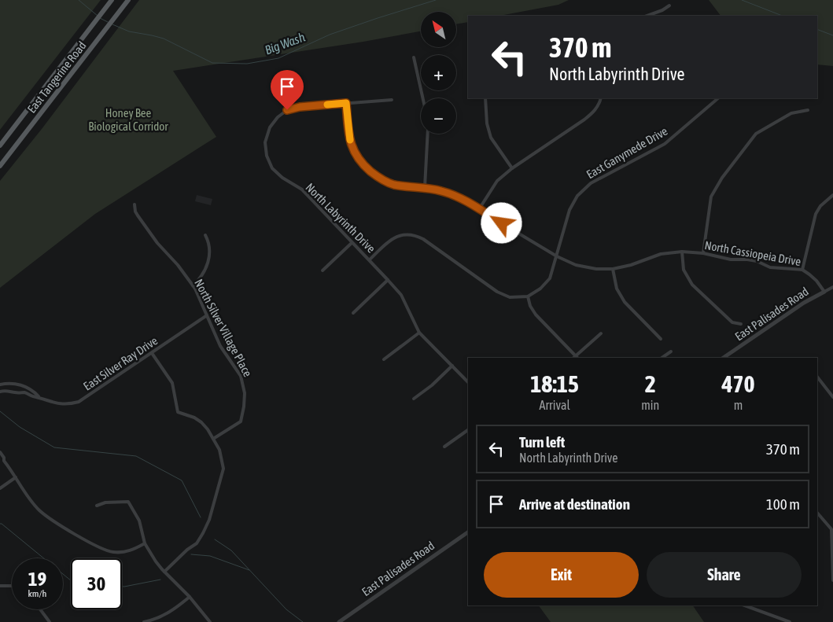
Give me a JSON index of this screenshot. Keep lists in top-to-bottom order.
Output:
{
  "streets": {
    "main road": ["East Tangerine Road"],
    "street": [
      "East Ganymede Drive",
      "North Labyrinth Drive",
      "North Cassiopeia Drive",
      "East Palisades Road",
      "North Silver Village Place",
      "East Silver Ray Drive"
    ]
  },
  "crossings": [
    ["East Ganymede Drive", "North Cassiopeia Drive"],
    ["North Labyrinth Drive", "North Cassiopeia Drive"],
    ["North Cassiopeia Drive", "East Palisades Road"],
    ["North Silver Village Place", "East Silver Ray Drive"]
  ],
  "water": ["Big Wash"],
  "parks": ["Honey Bee Biological Corridor"],
  "north": "top left",
  "page": {
    "map_buttons": ["+", "−"],
    "turn": ["370 m", "North Labyrinth Drive"],
    "eta": [
      "18:15",
      "Arrival",
      "2",
      "min",
      "470",
      "m"
    ],
    "list": [
      {
        "name": "Turn left",
        "note": "North Labyrinth Drive",
        "value": "370 m"
      },
      {
        "name": "Arrive at destination",
        "value": "100 m"
      }
    ],
    "buttons": ["Exit", "Share"],
    "speed": "19 km/h",
    "limit": "30"
  }
}
